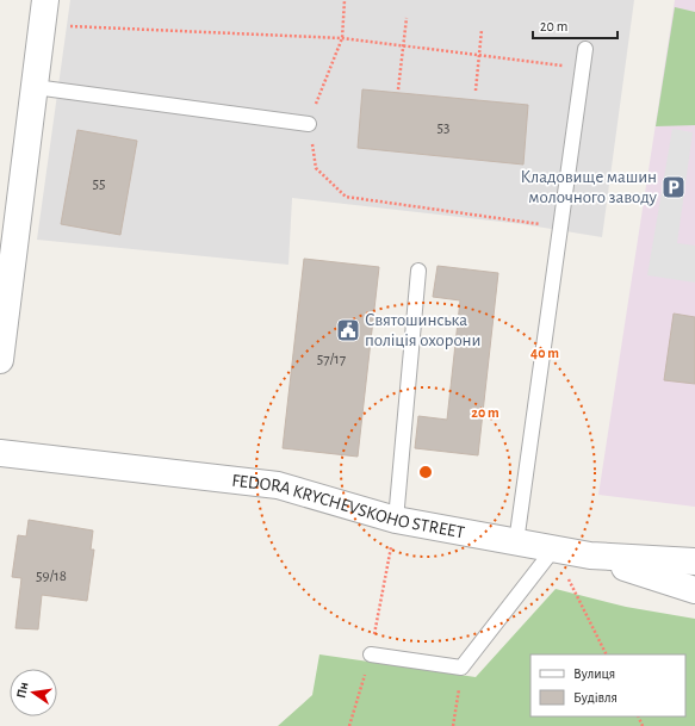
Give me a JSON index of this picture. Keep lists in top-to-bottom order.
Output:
{
  "streets": {
    "street": ["FEDORA KRYCHEVSKOHO STREET"]
  },
  "places": {
    "parking": ["Кладовище машин молочного заводу"],
    "public building": ["Святошинська поліція охорони"]
  },
  "house_numbers": [
    "53",
    "55",
    "57/17",
    "59/18"
  ],
  "legend": ["Вулиця", "Будівля"],
  "scale_bar": "20 m",
  "north": "left",
  "rings": ["40 m", "20 m"]
}
